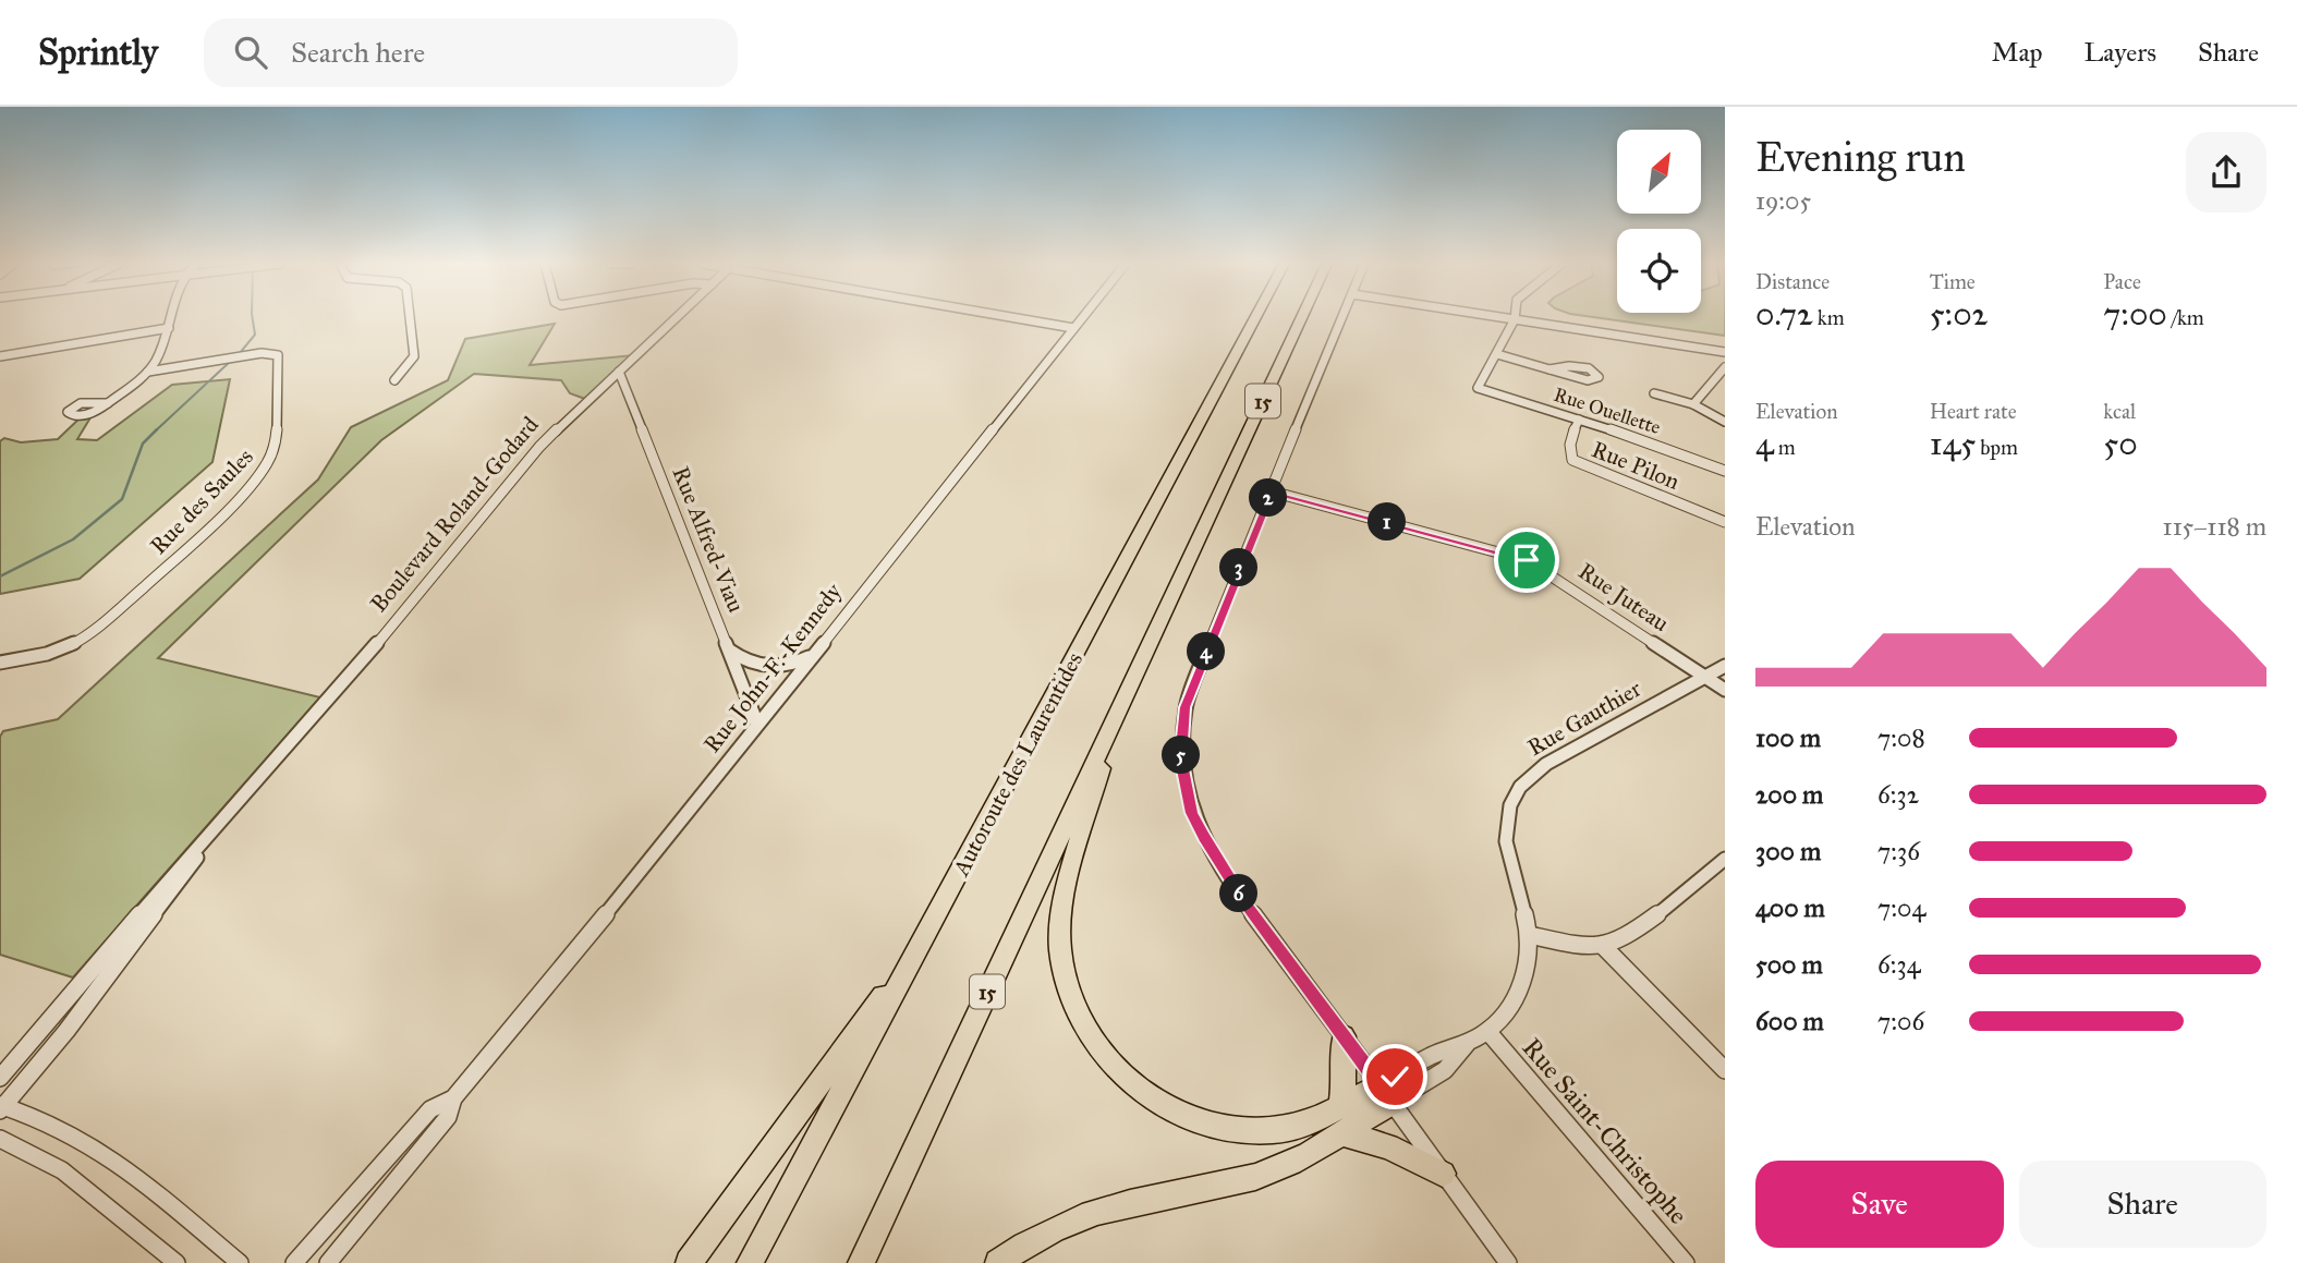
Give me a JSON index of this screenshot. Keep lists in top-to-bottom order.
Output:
{
  "streets": {
    "highway": ["15", "Autoroute des Laurentides"],
    "street": [
      "Rue Ouellette",
      "Rue Pilon",
      "Rue des Saules",
      "Boulevard Roland-Godard",
      "Rue Alfred-Viau",
      "Rue Juteau",
      "Rue John-F.-Kennedy",
      "Rue Gauthier",
      "Rue Saint-Christophe"
    ]
  },
  "crossings": [
    ["Rue Ouellette", "Rue Pilon"],
    ["Boulevard Roland-Godard", "Rue Alfred-Viau"],
    ["Rue Alfred-Viau", "Rue John-F.-Kennedy"],
    ["Rue Juteau", "Rue Gauthier"],
    ["Rue Gauthier", "Rue Saint-Christophe"]
  ],
  "north": "top right",
  "page": {
    "header": "Sprintly",
    "search": "Search here",
    "nav": ["Map", "Layers", "Share"],
    "heading": ["Evening run", "19:05"],
    "stats": [
      ["Distance", "0.72 km"],
      ["Time", "5:02"],
      ["Pace", "7:00 /km"],
      ["Elevation", "4 m"],
      ["Heart rate", "145 bpm"],
      ["kcal", "50"]
    ],
    "pins": [
      "2",
      "1",
      "3",
      "4",
      "5",
      "6"
    ],
    "chart": ["Elevation", "115–118 m"],
    "list": [
      {
        "name": "100 m",
        "note": "7:08"
      },
      {
        "name": "200 m",
        "note": "6:32"
      },
      {
        "name": "300 m",
        "note": "7:36"
      },
      {
        "name": "400 m",
        "note": "7:04"
      },
      {
        "name": "500 m",
        "note": "6:34"
      },
      {
        "name": "600 m",
        "note": "7:06"
      }
    ],
    "buttons": ["Save", "Share"]
  }
}
